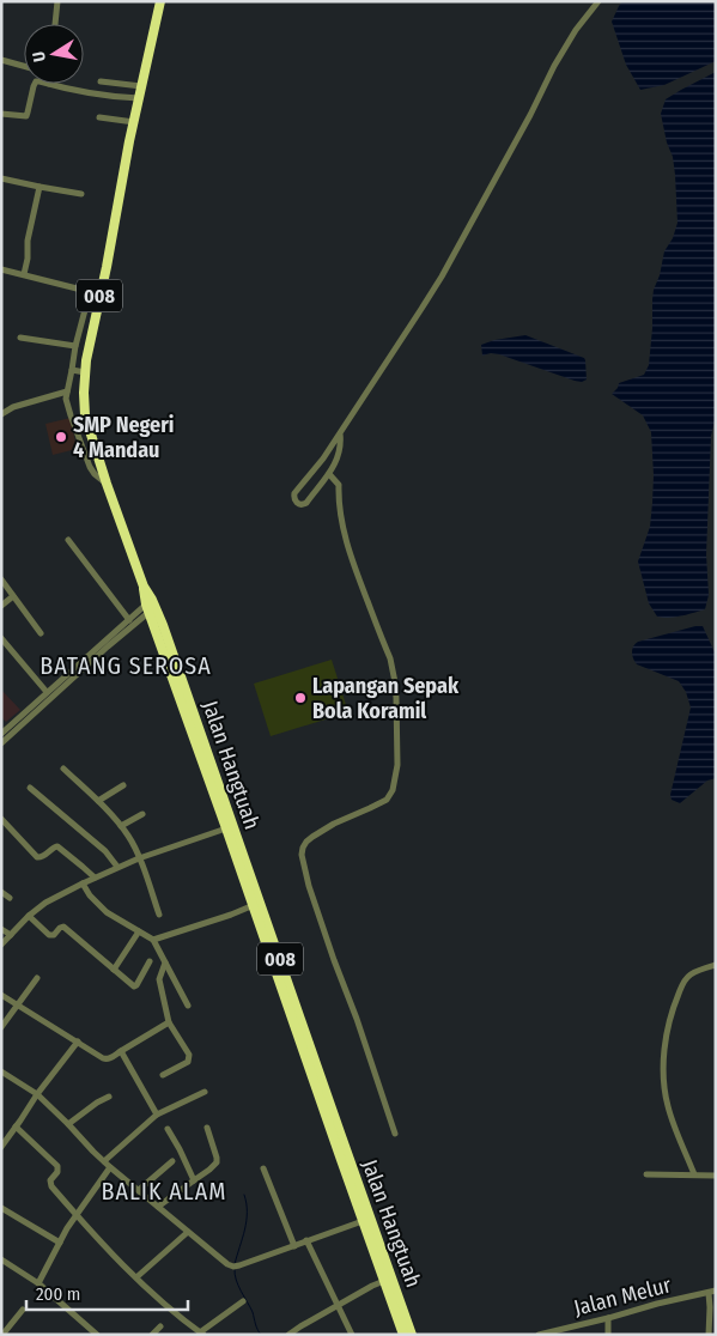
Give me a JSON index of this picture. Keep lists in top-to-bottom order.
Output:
{
  "streets": {
    "highway": ["008", "Jalan Hangtuah"],
    "street": ["Jalan Melur"]
  },
  "crossings": [
    ["008", "Jalan Hangtuah"]
  ],
  "districts": ["BATANG SEROSA", "BALIK ALAM"],
  "places": ["SMP Negeri 4 Mandau", "Lapangan Sepak Bola Koramil"],
  "scale_bar": "200 m",
  "north": "left"
}
